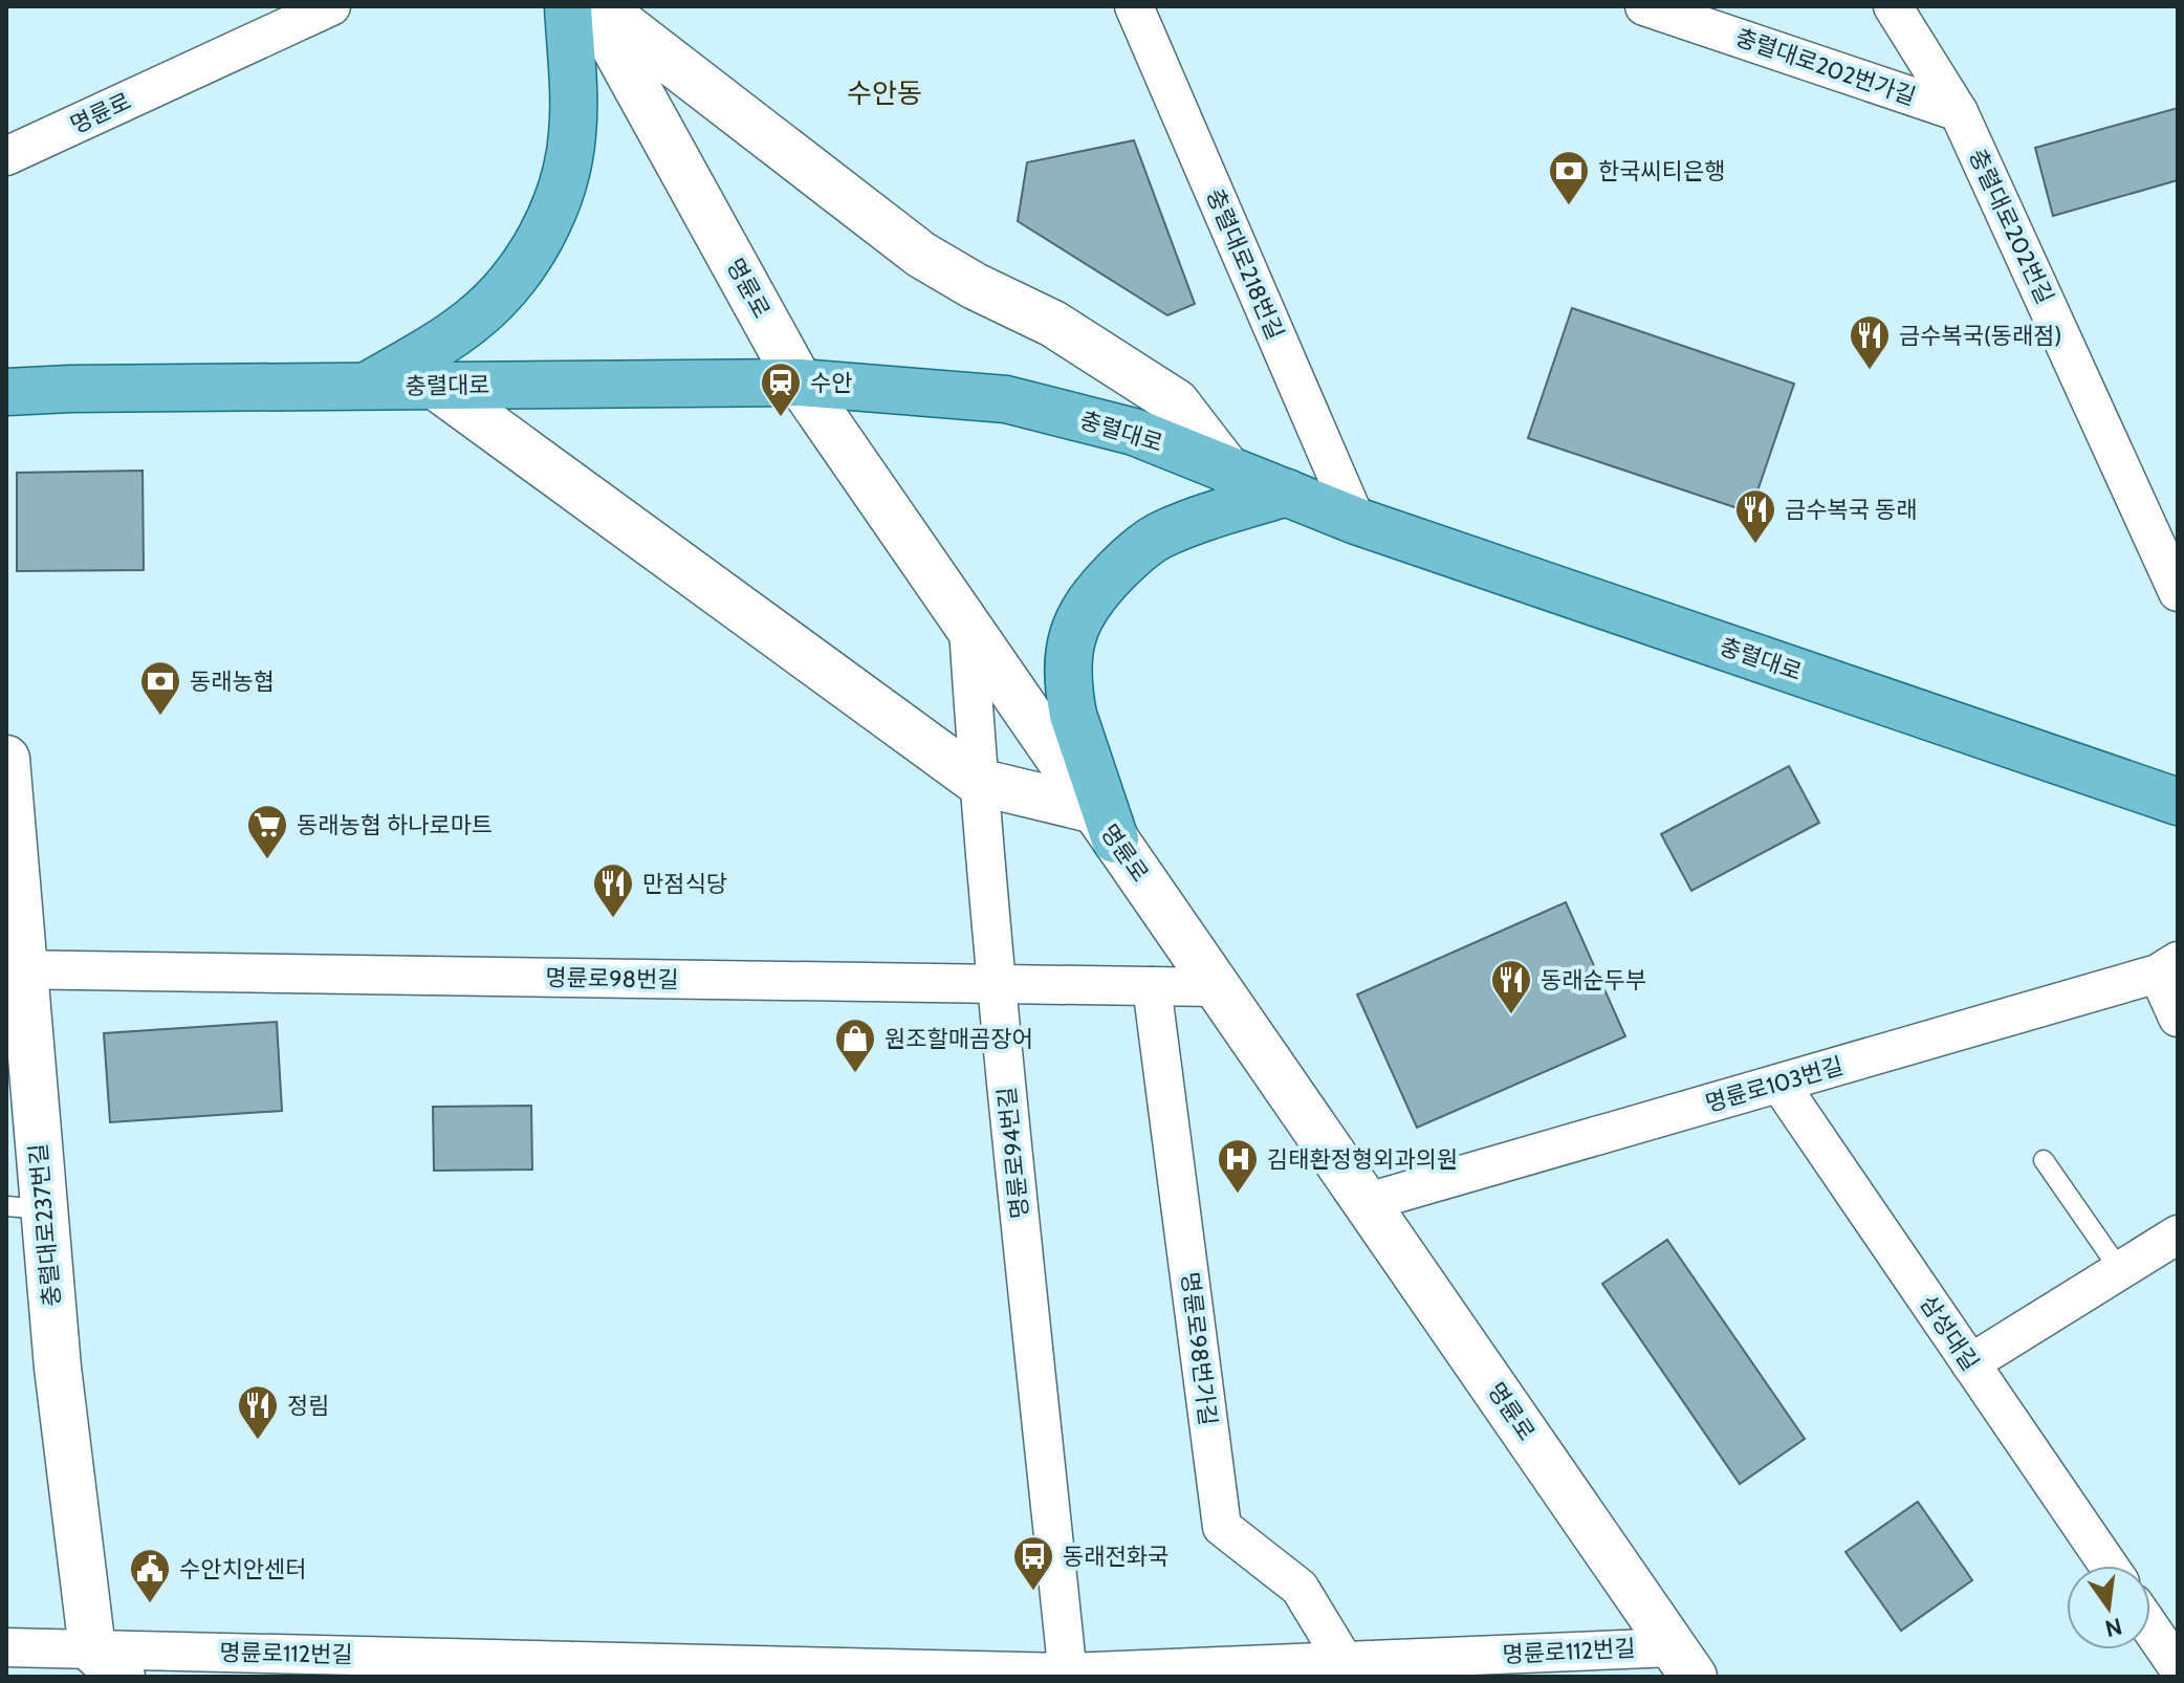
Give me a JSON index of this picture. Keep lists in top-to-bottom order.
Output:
{
  "streets": {
    "main road": ["명륜로", "충렬대로", "충렬대로237번길"],
    "street": [
      "충렬대로202번가길",
      "충렬대로202번길",
      "충렬대로218번길",
      "명륜로98번길",
      "명륜로103번길",
      "명륜로94번길",
      "삼성대길",
      "명륜로98번가길",
      "명륜로112번길"
    ]
  },
  "crossings": [
    ["충렬대로202번가길", "충렬대로202번길"],
    ["명륜로", "충렬대로"],
    ["명륜로", "명륜로98번길"],
    ["명륜로", "명륜로103번길"],
    ["명륜로", "명륜로94번길"],
    ["명륜로", "명륜로112번길"],
    ["충렬대로218번길", "충렬대로"],
    ["명륜로98번길", "명륜로94번길"],
    ["명륜로98번길", "충렬대로237번길"],
    ["명륜로98번길", "명륜로98번가길"],
    ["명륜로103번길", "삼성대길"],
    ["명륜로94번길", "명륜로112번길"],
    ["충렬대로237번길", "명륜로112번길"],
    ["명륜로98번가길", "명륜로112번길"]
  ],
  "districts": ["수안동"],
  "places": {
    "bank": ["한국씨티은행", "동래농협"],
    "restaurant": [
      "금수복국(동래점)",
      "금수복국 동래",
      "만점식당",
      "동래순두부",
      "정림"
    ],
    "station": ["수안"],
    "supermarket": ["동래농협 하나로마트"],
    "shop": ["원조할매곰장어"],
    "hospital": ["김태환정형외과의원"],
    "bus stop": ["동래전화국"],
    "public building": ["수안치안센터"]
  },
  "north": "bottom"
}
